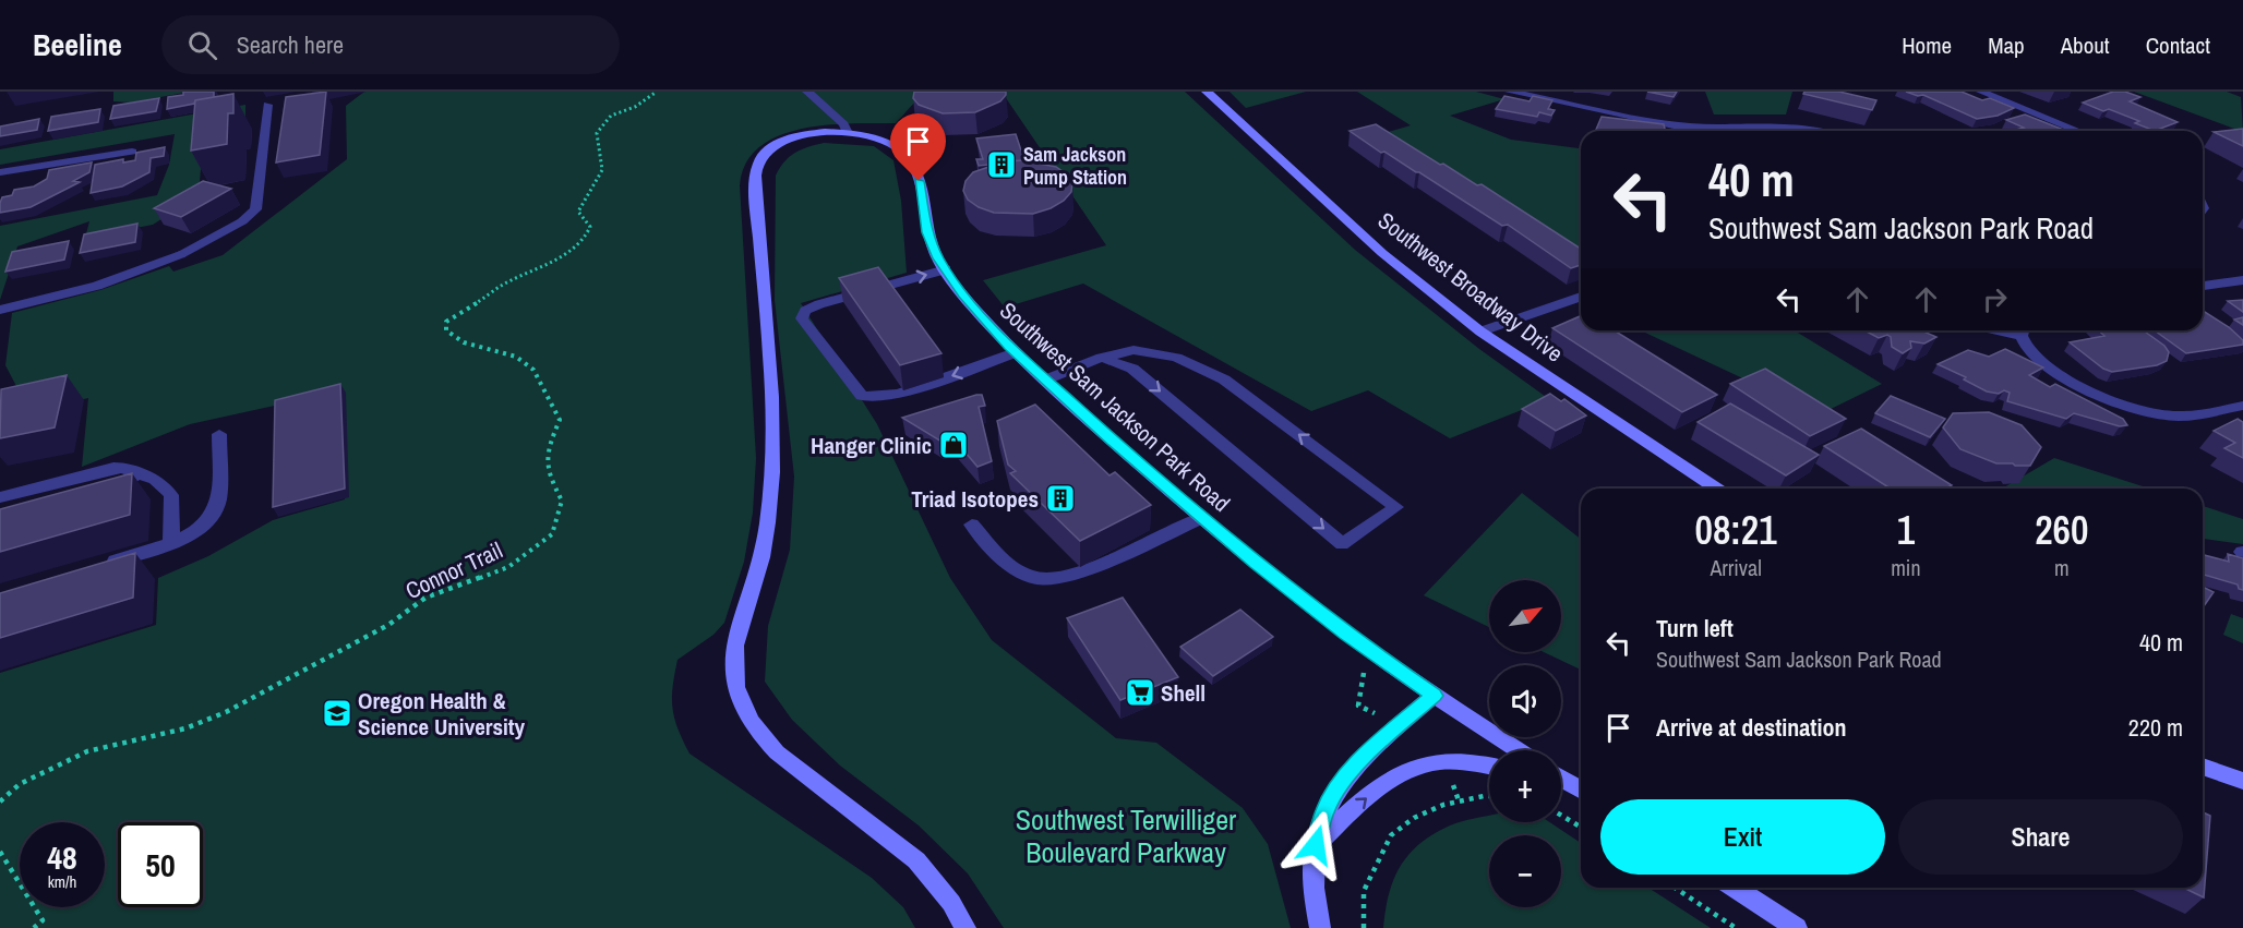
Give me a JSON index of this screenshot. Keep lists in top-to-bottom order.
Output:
{
  "streets": {
    "street": ["Southwest Broadway Drive", "Southwest Sam Jackson Park Road"],
    "path": ["Connor Trail"]
  },
  "parks": ["Southwest Terwilliger Boulevard Parkway"],
  "places": {
    "building": ["Sam Jackson Pump Station", "Triad Isotopes"],
    "shop": ["Hanger Clinic"],
    "supermarket": ["Shell"],
    "school or university": ["Oregon Health & Science University"]
  },
  "north": "top right",
  "page": {
    "header": "Beeline",
    "search": "Search here",
    "nav": [
      "Home",
      "Map",
      "About",
      "Contact"
    ],
    "turn": ["40 m", "Southwest Sam Jackson Park Road"],
    "eta": [
      "08:21",
      "Arrival",
      "1",
      "min",
      "260",
      "m"
    ],
    "map_buttons": ["+", "−"],
    "list": [
      {
        "name": "Turn left",
        "note": "Southwest Sam Jackson Park Road",
        "value": "40 m"
      },
      {
        "name": "Arrive at destination",
        "value": "220 m"
      }
    ],
    "buttons": ["Exit", "Share"],
    "speed": "48 km/h",
    "limit": "50"
  }
}
